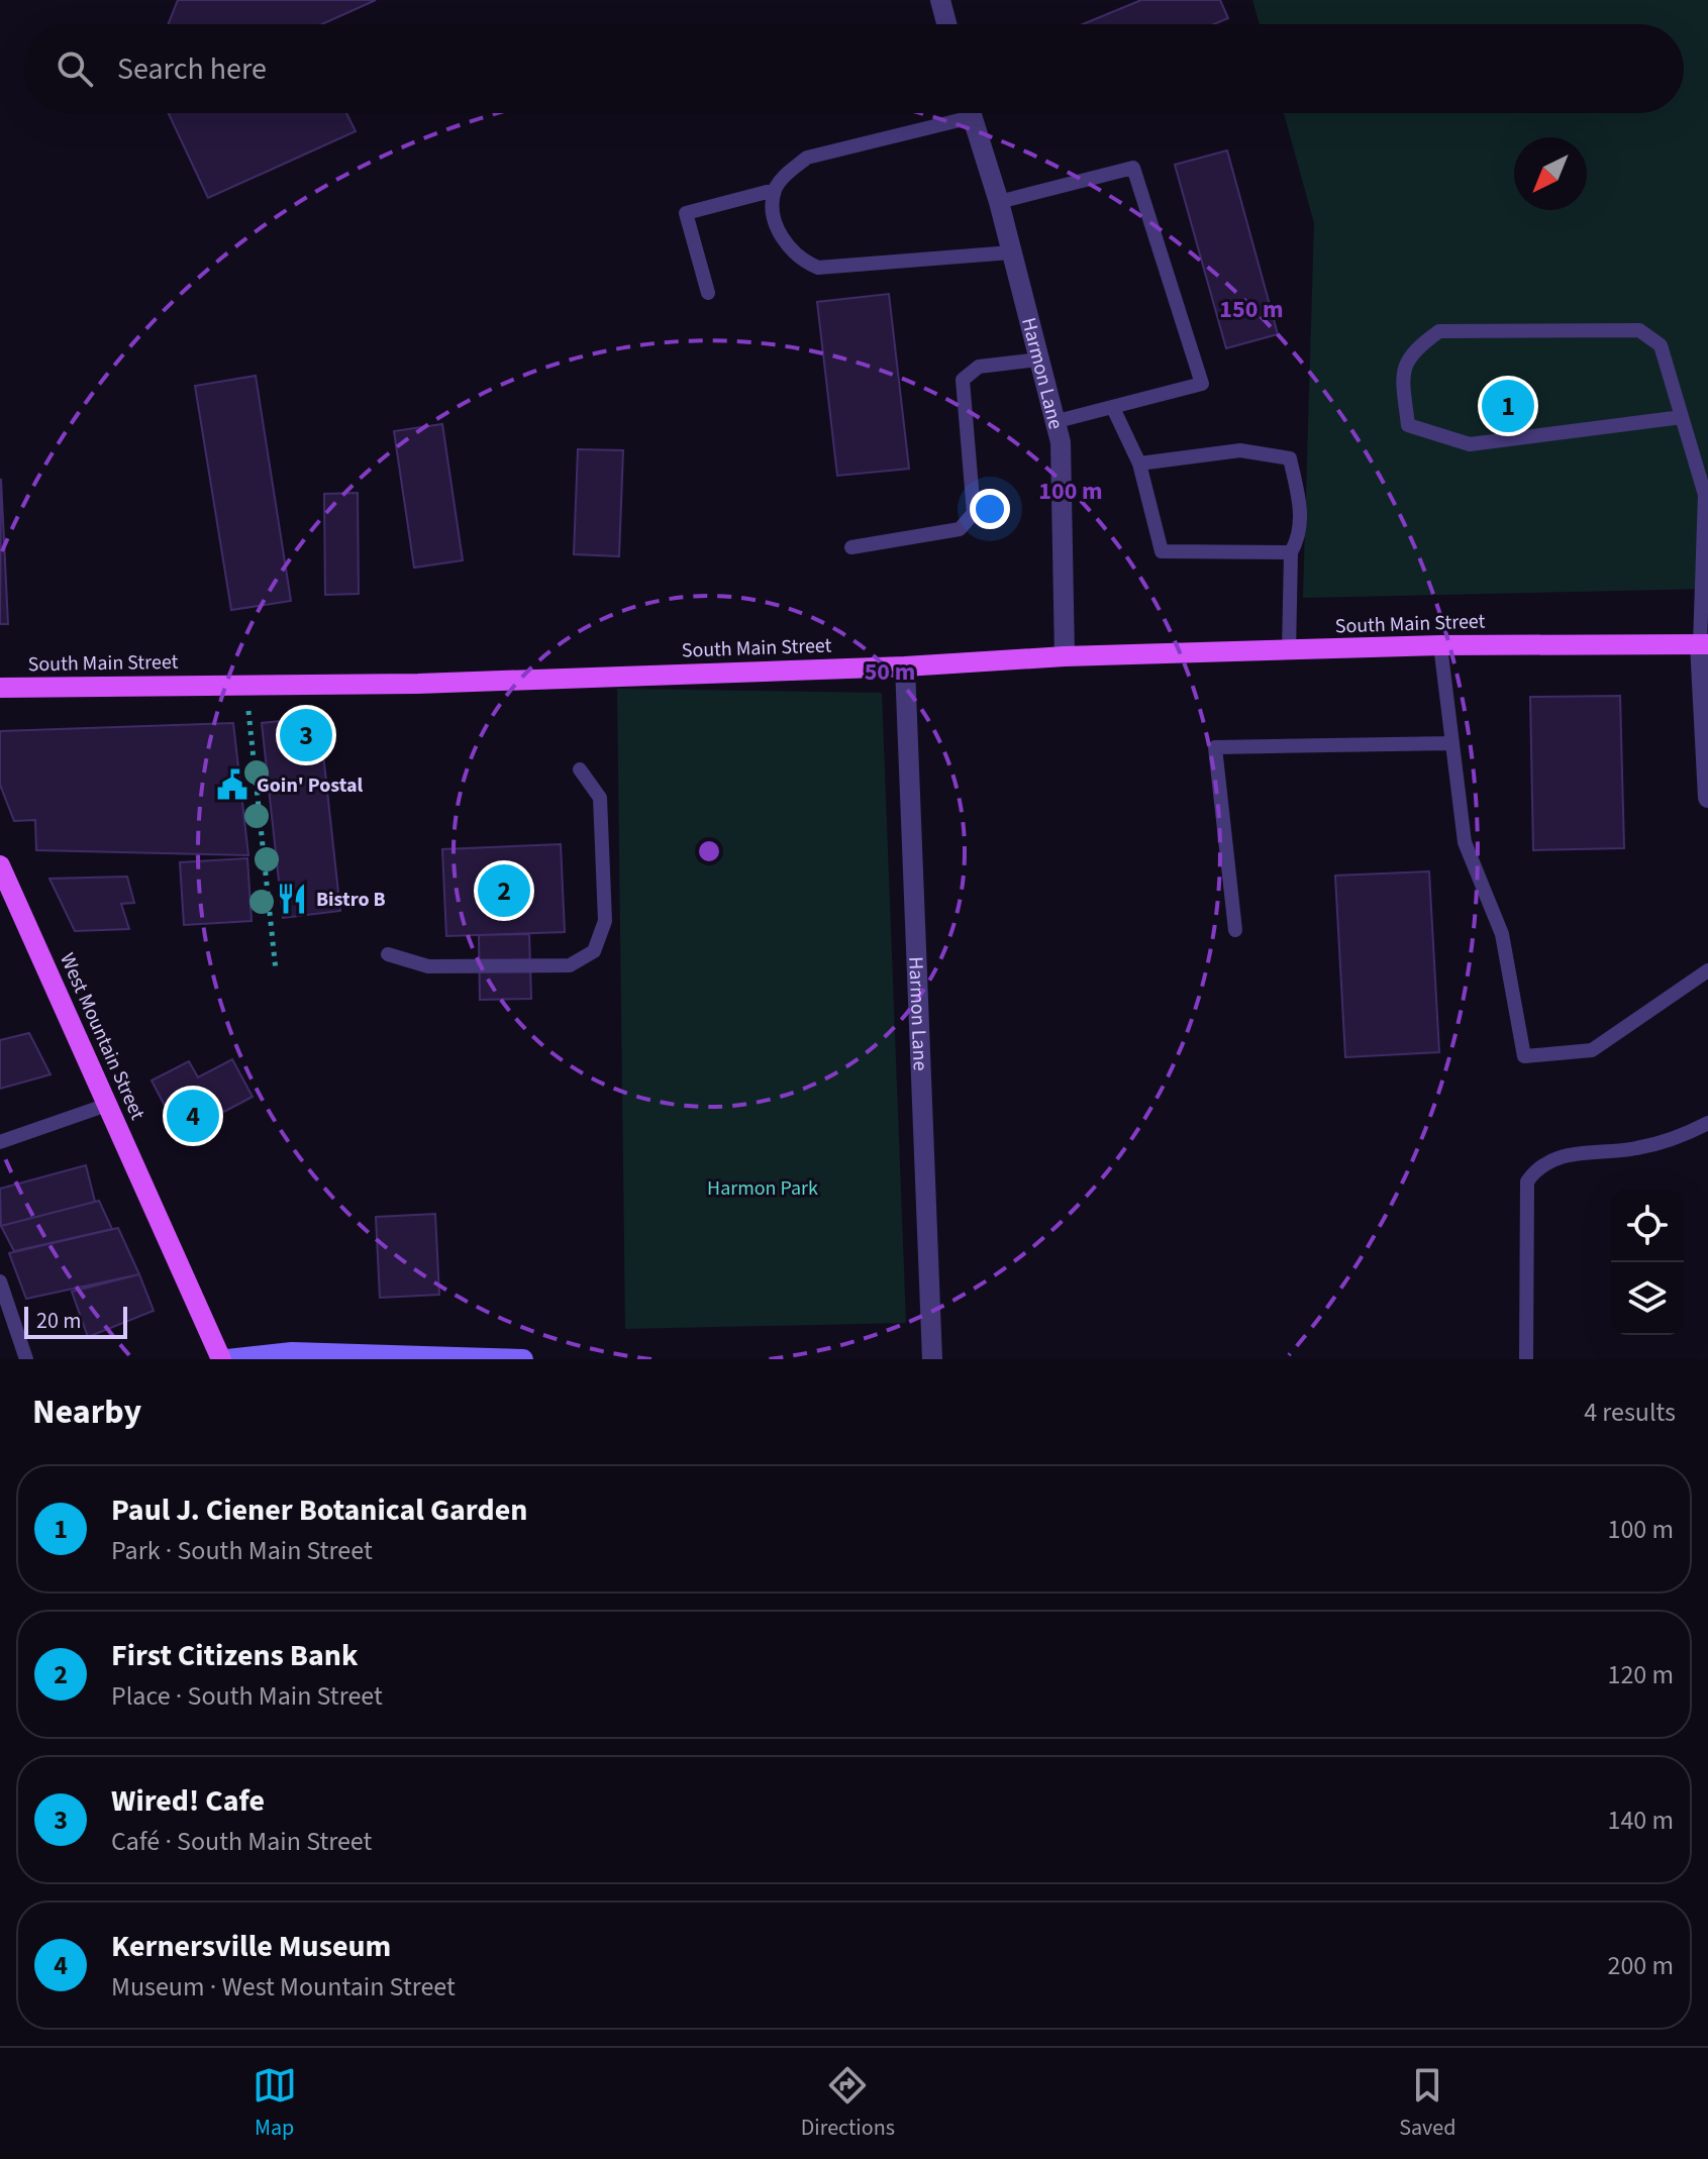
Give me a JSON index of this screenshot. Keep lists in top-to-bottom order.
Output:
{
  "streets": {
    "main road": ["South Main Street", "West Mountain Street"],
    "street": ["Harmon Lane"]
  },
  "crossings": [
    ["Harmon Lane", "South Main Street"]
  ],
  "parks": ["Harmon Park"],
  "places": {
    "public building": ["Goin' Postal"],
    "restaurant": ["Bistro B"]
  },
  "scale_bar": "20 m",
  "north": "bottom left",
  "page": {
    "search": "Search here",
    "pins": [
      "1",
      "3",
      "2",
      "4"
    ],
    "scale": "20 m",
    "heading": ["Nearby", "4 results"],
    "list": [
      {
        "mark": "1",
        "name": "Paul J. Ciener Botanical Garden",
        "note": "Park · South Main Street",
        "value": "100 m"
      },
      {
        "mark": "2",
        "name": "First Citizens Bank",
        "note": "Place · South Main Street",
        "value": "120 m"
      },
      {
        "mark": "3",
        "name": "Wired! Cafe",
        "note": "Café · South Main Street",
        "value": "140 m"
      },
      {
        "mark": "4",
        "name": "Kernersville Museum",
        "note": "Museum · West Mountain Street",
        "value": "200 m"
      }
    ],
    "nav": ["Map", "Directions", "Saved"]
  },
  "rings": ["150 m", "100 m", "50 m"]
}
